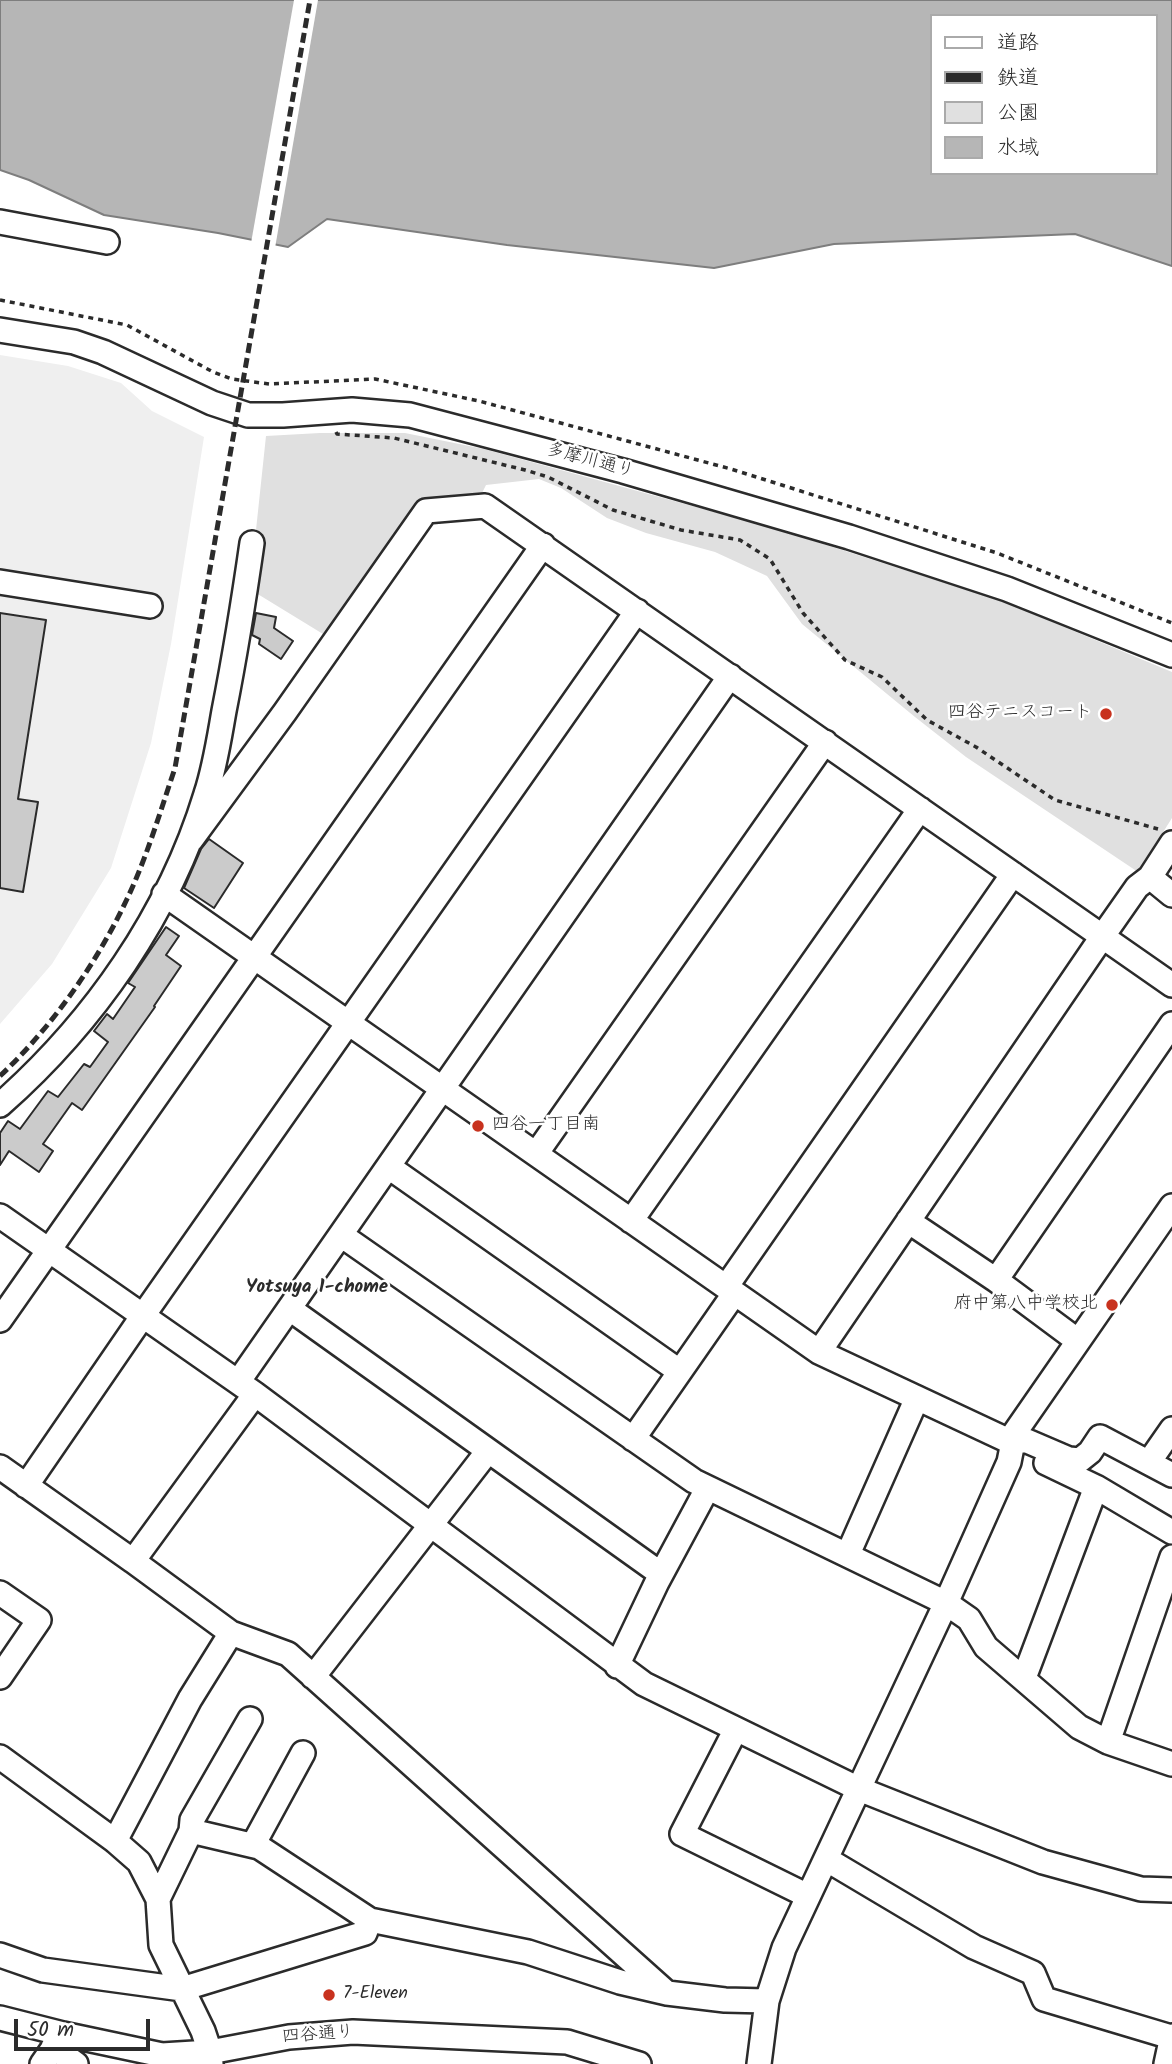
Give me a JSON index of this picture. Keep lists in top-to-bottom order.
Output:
{
  "streets": {
    "street": ["多摩川通り", "四谷通り"]
  },
  "districts": ["Yotsuya 1-chome"],
  "places": [
    "四谷テニスコート",
    "四谷一丁目南",
    "府中第八中学校北",
    "7-Eleven"
  ],
  "legend": [
    "道路",
    "鉄道",
    "公園",
    "水域"
  ],
  "scale_bar": "50 m"
}
